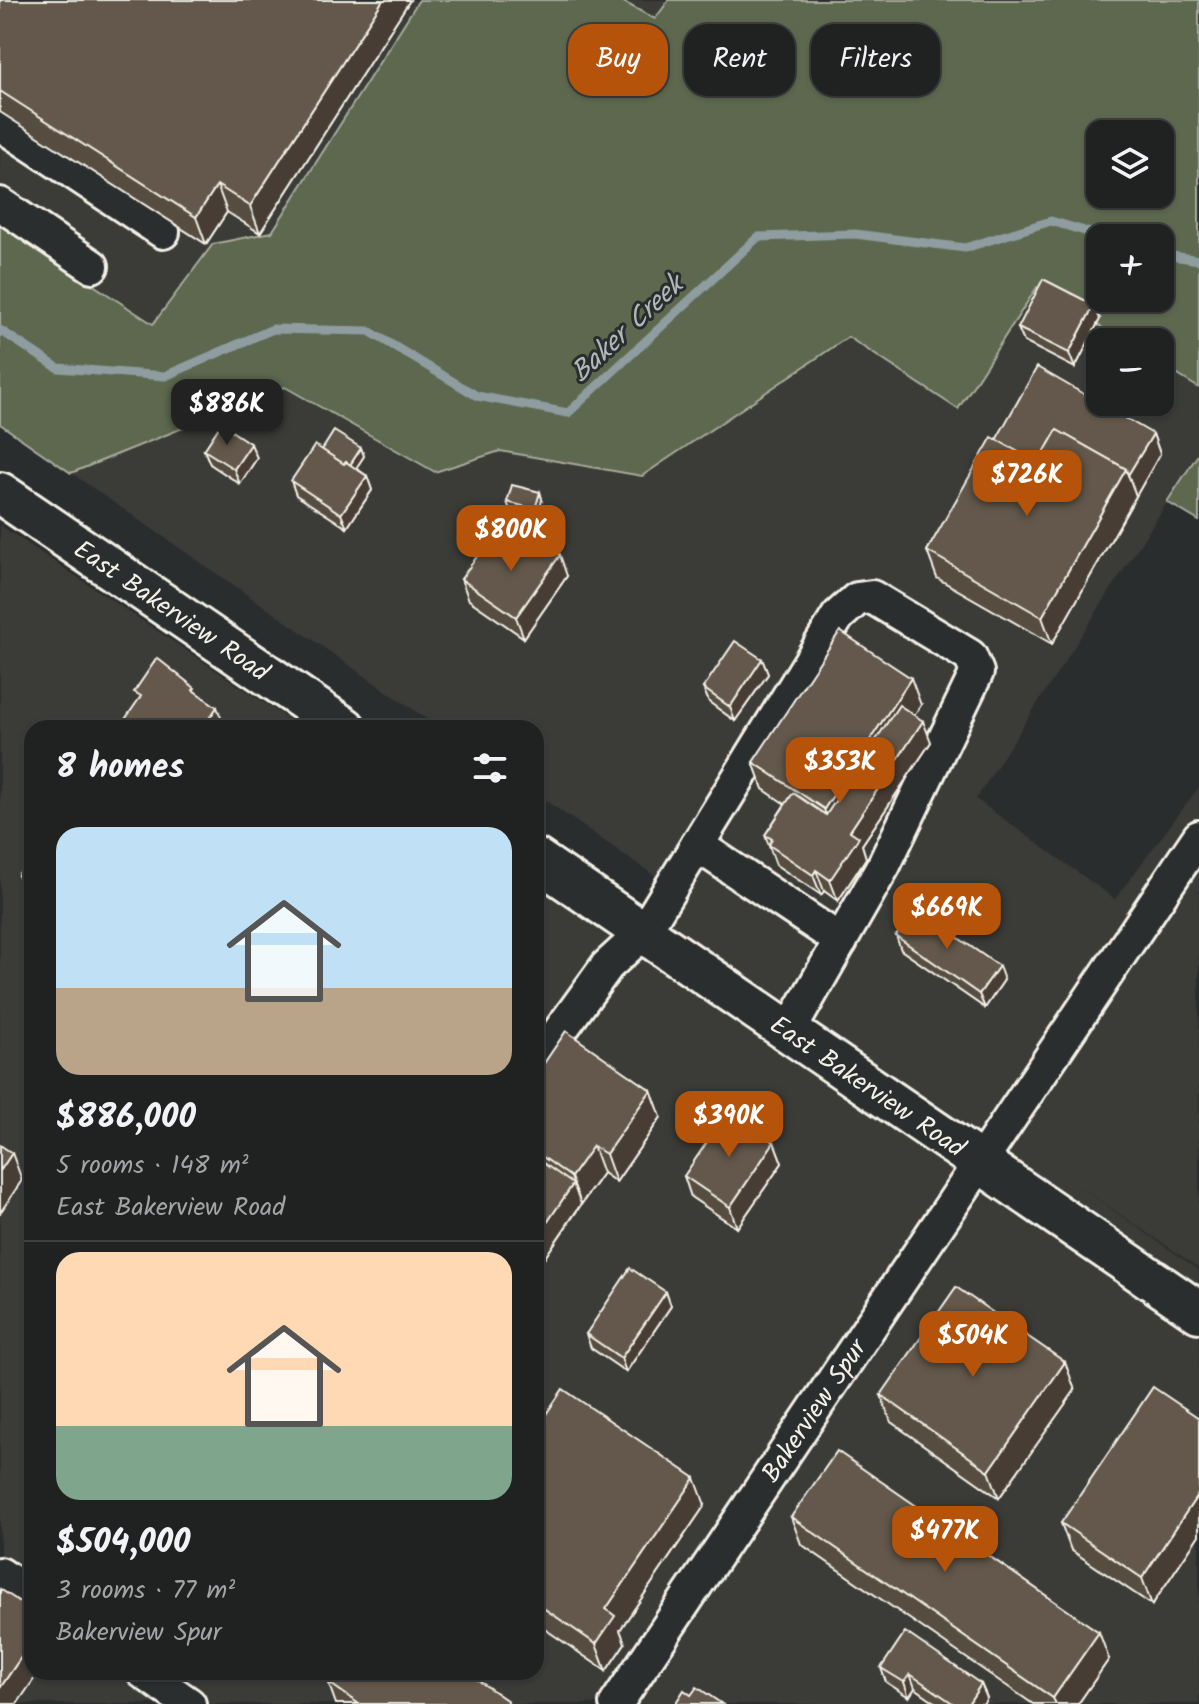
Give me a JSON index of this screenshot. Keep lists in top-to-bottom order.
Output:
{
  "streets": {
    "main road": ["East Bakerview Road"],
    "street": ["Bakerview Spur"]
  },
  "crossings": [
    ["East Bakerview Road", "Bakerview Spur"]
  ],
  "water": ["Baker Creek"],
  "page": {
    "chip": ["Buy", "Rent", "Filters"],
    "map_buttons": ["+", "−"],
    "price": [
      "$886K",
      "$726K",
      "$800K",
      "$353K",
      "$669K",
      "$390K",
      "$504K",
      "$477K"
    ],
    "heading": "8 homes",
    "list": [
      {
        "name": "$886,000",
        "note": "5 rooms · 148 m² · East Bakerview Road"
      },
      {
        "name": "$504,000",
        "note": "3 rooms · 77 m² · Bakerview Spur"
      }
    ]
  }
}
